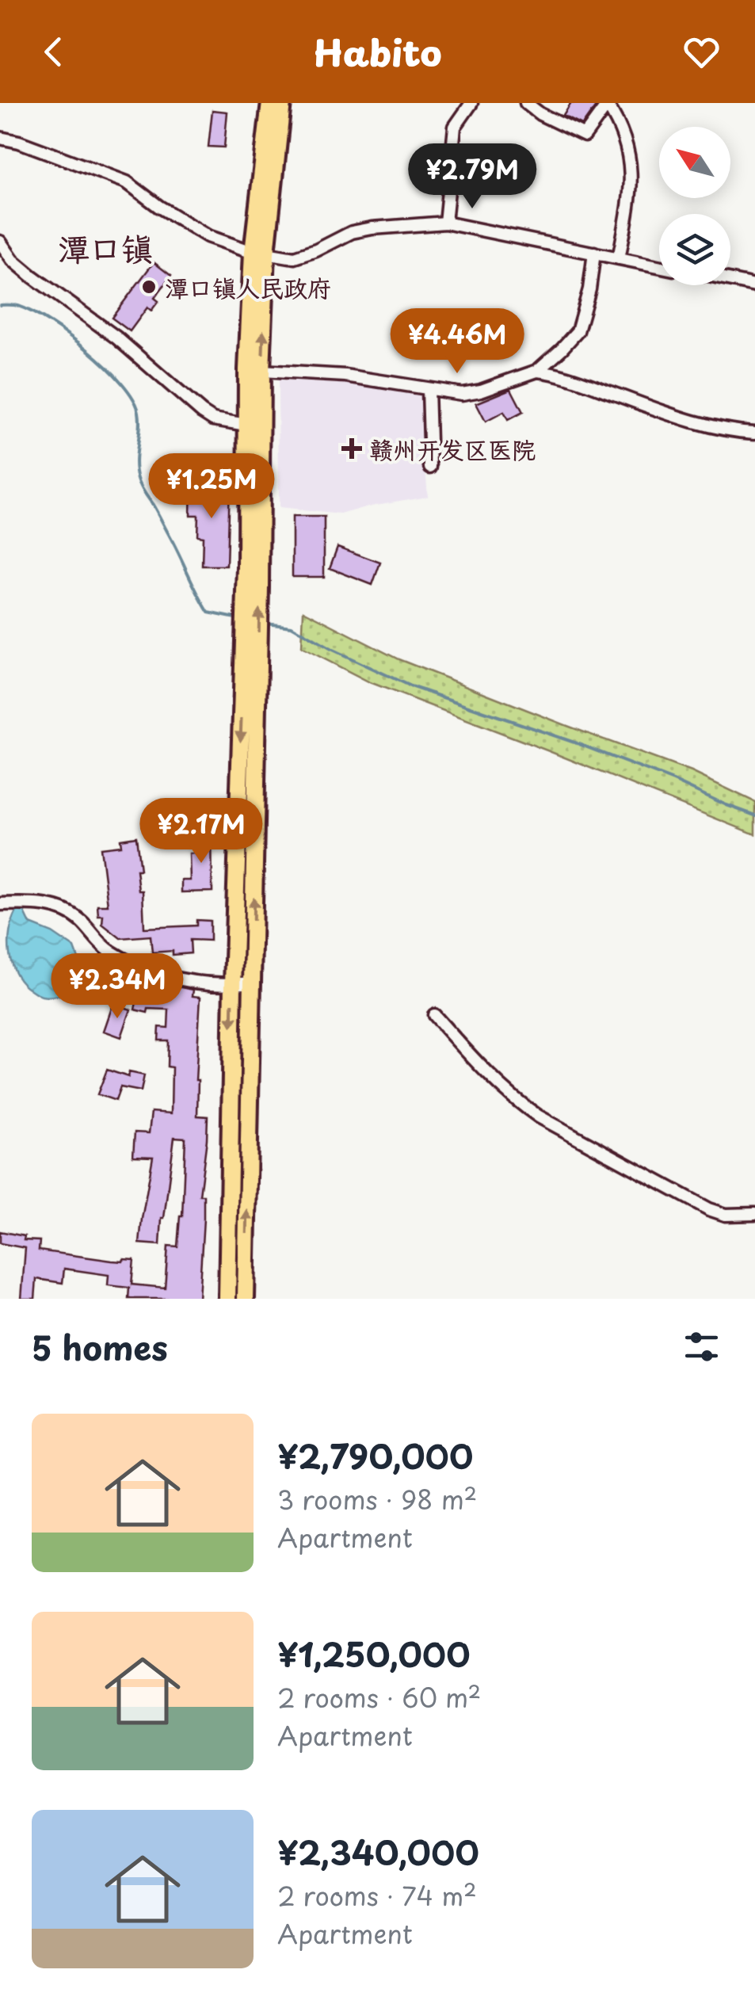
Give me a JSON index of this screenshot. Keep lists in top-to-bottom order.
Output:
{
  "districts": ["潭口镇"],
  "places": {
    "other": ["潭口镇人民政府"],
    "health": ["赣州开发区医院"]
  },
  "north": "top left",
  "page": {
    "header": "Habito",
    "price": [
      "¥2.79M",
      "¥4.46M",
      "¥1.25M",
      "¥2.17M",
      "¥2.34M"
    ],
    "heading": "5 homes",
    "list": [
      {
        "name": "¥2,790,000",
        "note": "3 rooms · 98 m² · Apartment"
      },
      {
        "name": "¥1,250,000",
        "note": "2 rooms · 60 m² · Apartment"
      },
      {
        "name": "¥2,340,000",
        "note": "2 rooms · 74 m² · Apartment"
      }
    ]
  }
}
